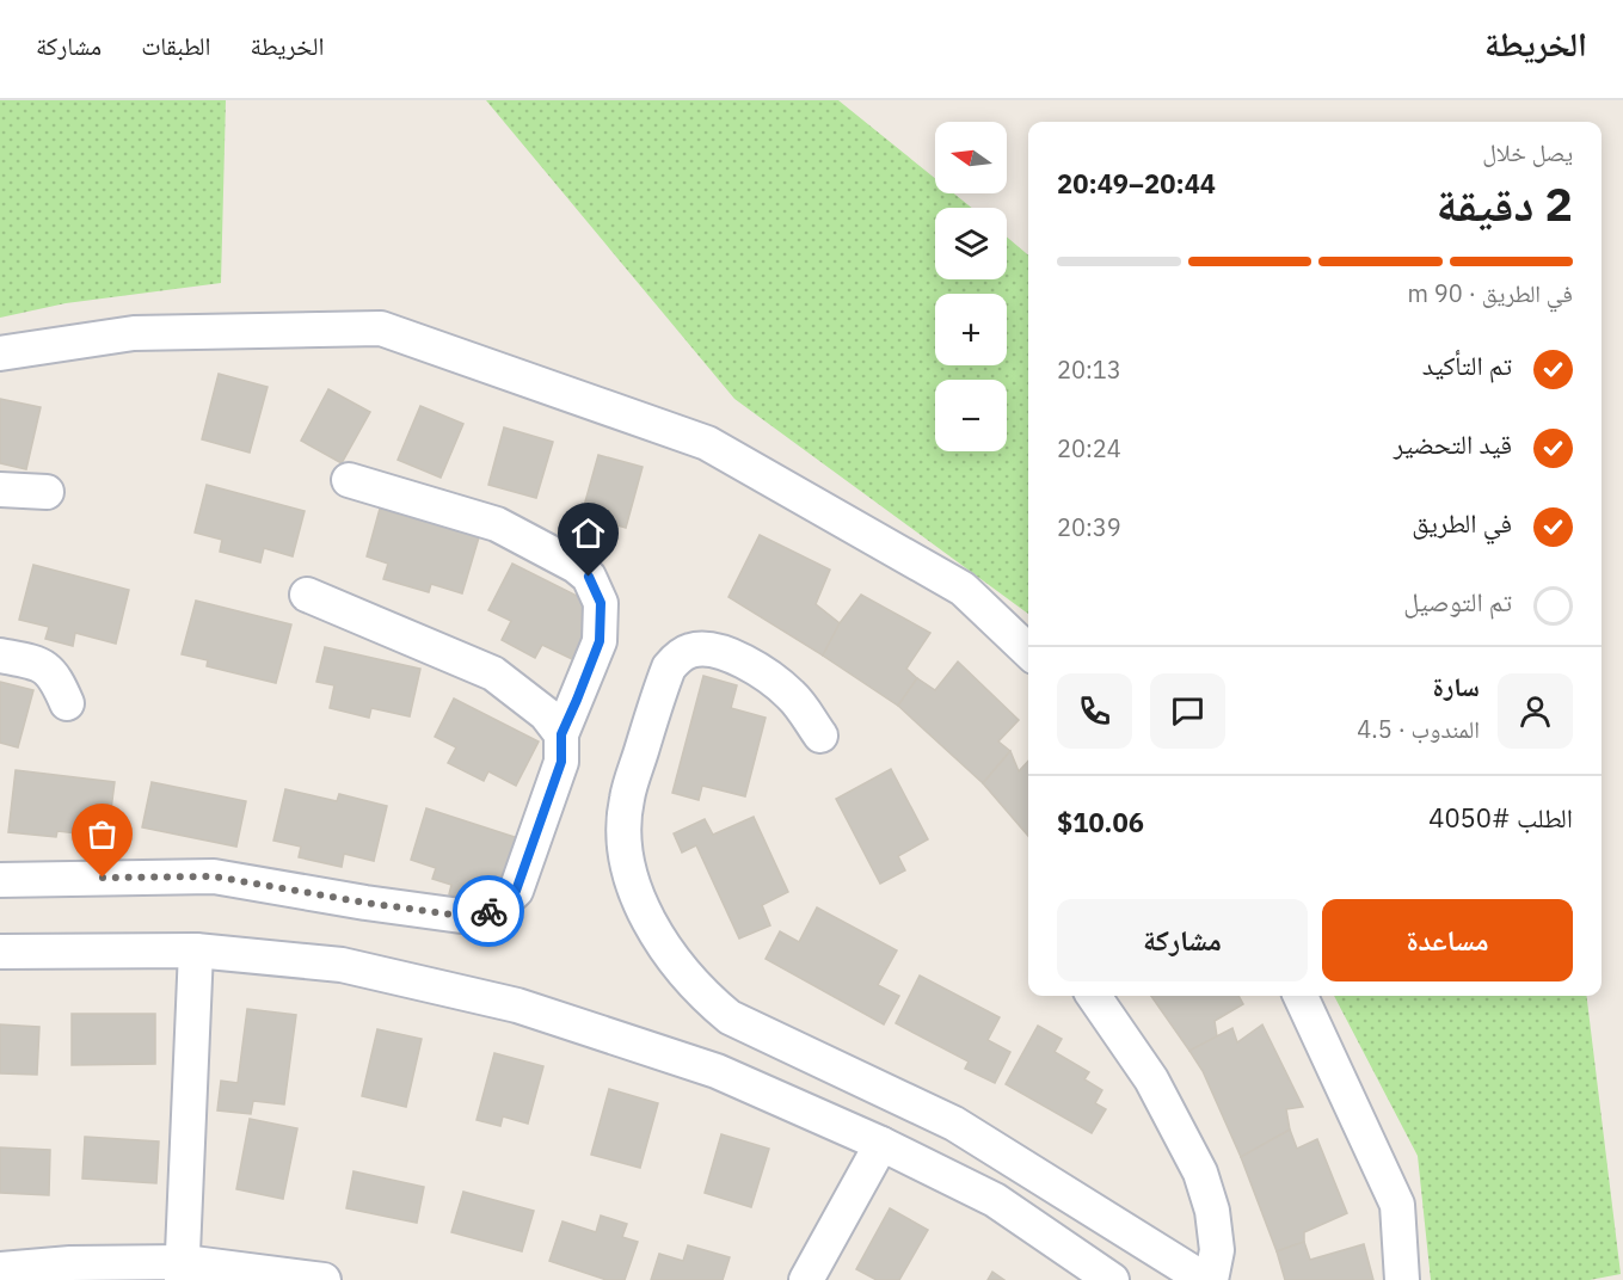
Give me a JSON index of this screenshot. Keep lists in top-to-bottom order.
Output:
{
  "north": "left",
  "page": {
    "header": "الخريطة",
    "nav": ["الخريطة", "الطبقات", "مشاركة"],
    "map_buttons": ["+", "−"],
    "heading": ["2 دقيقة", "يصل خلال", "20:44–20:49"],
    "panel": [
      "سارة",
      "المندوب · 4.5",
      "الطلب #4050",
      "$10.06"
    ],
    "bar": "في الطريق · 90 m",
    "list": [
      ["تم التأكيد", "20:13"],
      ["قيد التحضير", "20:24"],
      ["في الطريق", "20:39"],
      "تم التوصيل"
    ],
    "buttons": ["مساعدة", "مشاركة"]
  }
}
